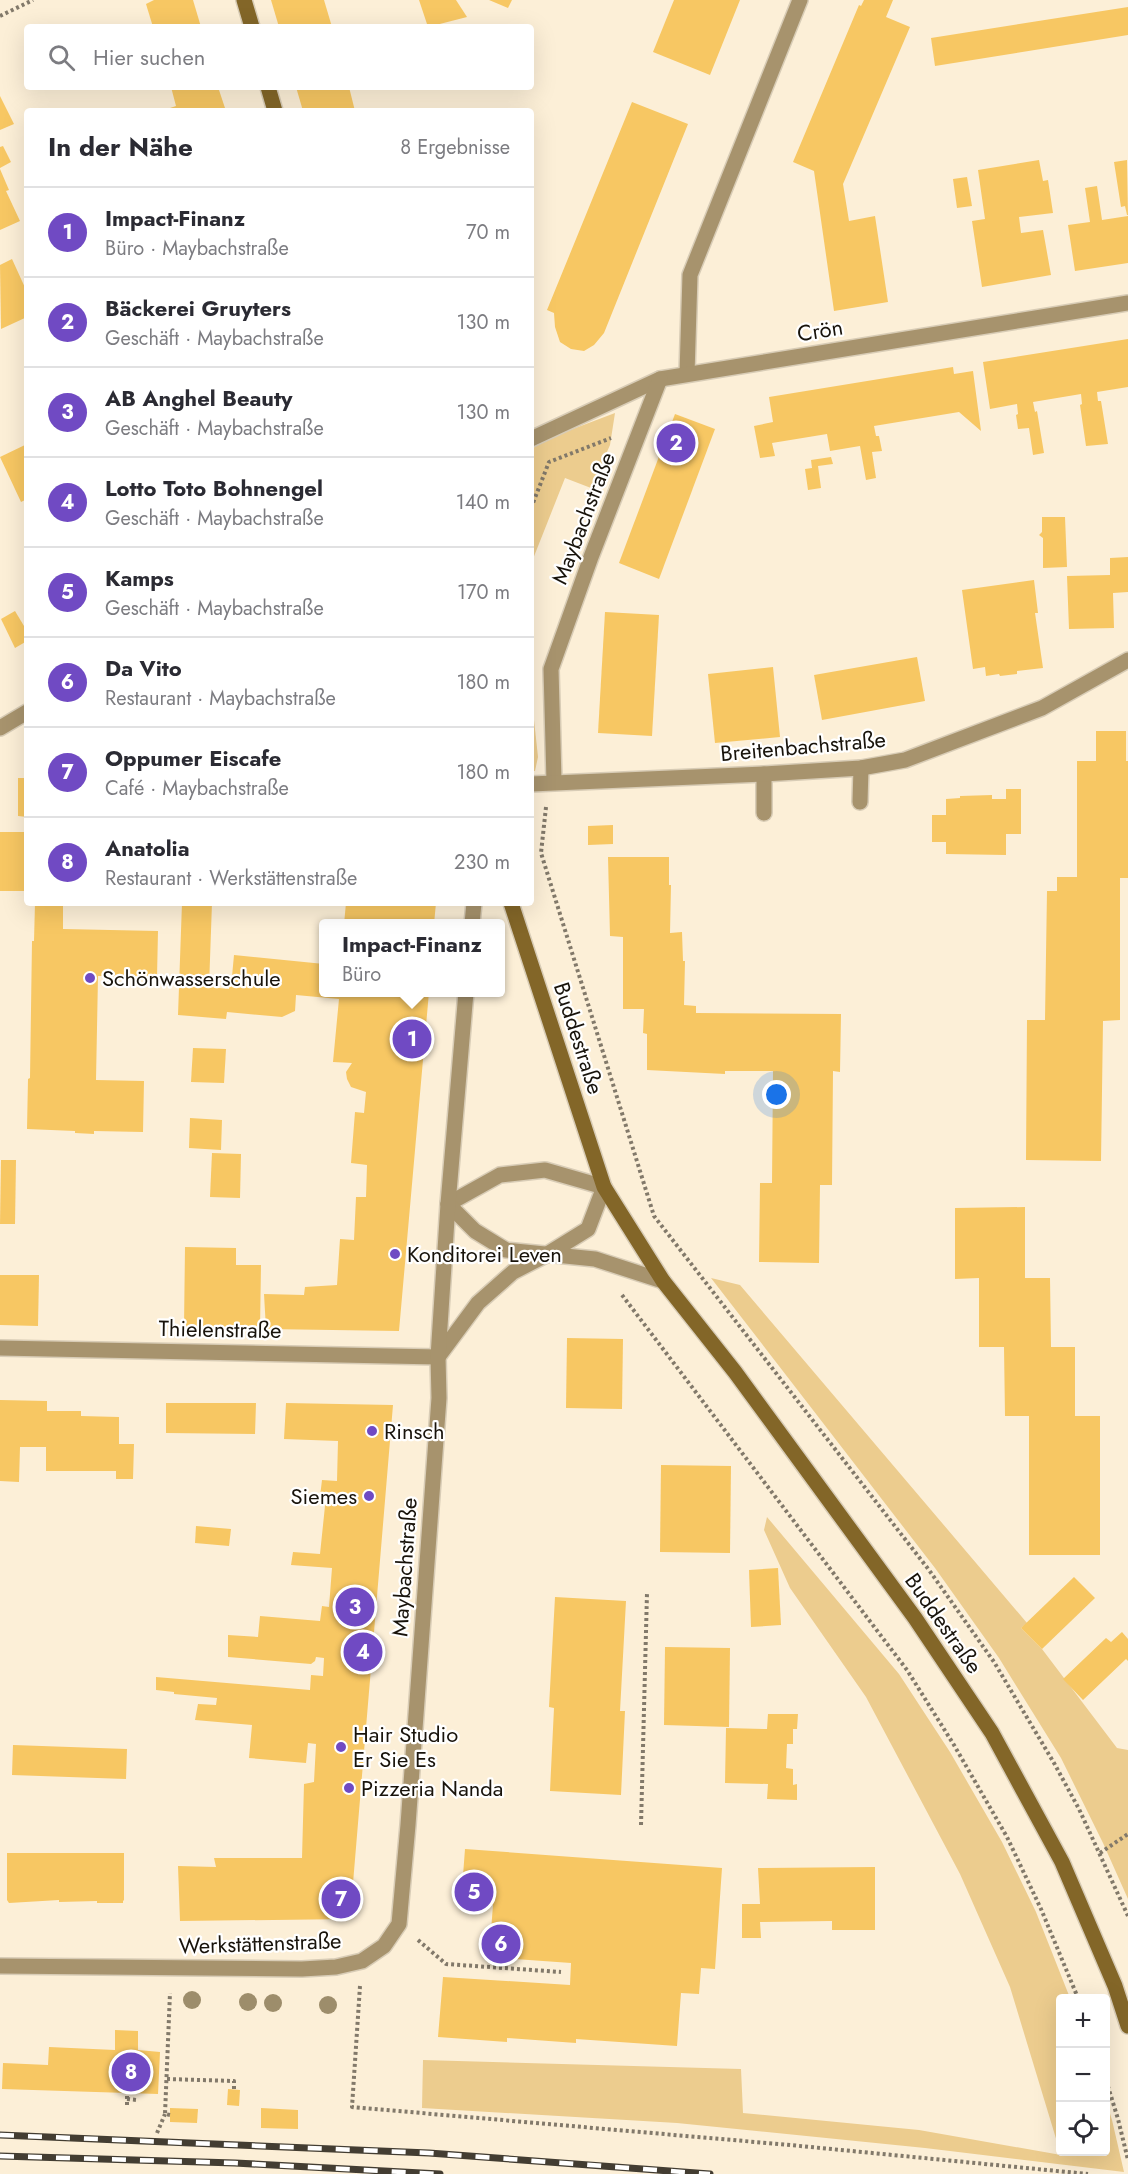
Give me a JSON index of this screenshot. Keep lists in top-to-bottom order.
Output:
{
  "streets": {
    "main road": ["Buddestraße"],
    "street": [
      "Crön",
      "Maybachstraße",
      "Breitenbachstraße",
      "Thielenstraße",
      "Werkstättenstraße"
    ]
  },
  "crossings": [
    ["Crön", "Maybachstraße"],
    ["Maybachstraße", "Breitenbachstraße"],
    ["Maybachstraße", "Thielenstraße"],
    ["Maybachstraße", "Werkstättenstraße"]
  ],
  "places": [
    "Schönwasserschule",
    "Konditorei Leven",
    "Rinsch",
    "Siemes",
    "Hair Studio Er Sie Es",
    "Pizzeria Nanda"
  ],
  "page": {
    "search": "Hier suchen",
    "heading": ["In der Nähe", "8 Ergebnisse"],
    "list": [
      {
        "mark": "1",
        "name": "Impact-Finanz",
        "note": "Büro · Maybachstraße",
        "value": "70 m"
      },
      {
        "mark": "2",
        "name": "Bäckerei Gruyters",
        "note": "Geschäft · Maybachstraße",
        "value": "130 m"
      },
      {
        "mark": "3",
        "name": "AB Anghel Beauty",
        "note": "Geschäft · Maybachstraße",
        "value": "130 m"
      },
      {
        "mark": "4",
        "name": "Lotto Toto Bohnengel",
        "note": "Geschäft · Maybachstraße",
        "value": "140 m"
      },
      {
        "mark": "5",
        "name": "Kamps",
        "note": "Geschäft · Maybachstraße",
        "value": "170 m"
      },
      {
        "mark": "6",
        "name": "Da Vito",
        "note": "Restaurant · Maybachstraße",
        "value": "180 m"
      },
      {
        "mark": "7",
        "name": "Oppumer Eiscafe",
        "note": "Café · Maybachstraße",
        "value": "180 m"
      },
      {
        "mark": "8",
        "name": "Anatolia",
        "note": "Restaurant · Werkstättenstraße",
        "value": "230 m"
      }
    ],
    "pins": [
      "2",
      "1",
      "3",
      "4",
      "5",
      "7",
      "6",
      "8"
    ],
    "popup": ["Impact-Finanz", "Büro"],
    "map_buttons": ["+", "−"]
  }
}
